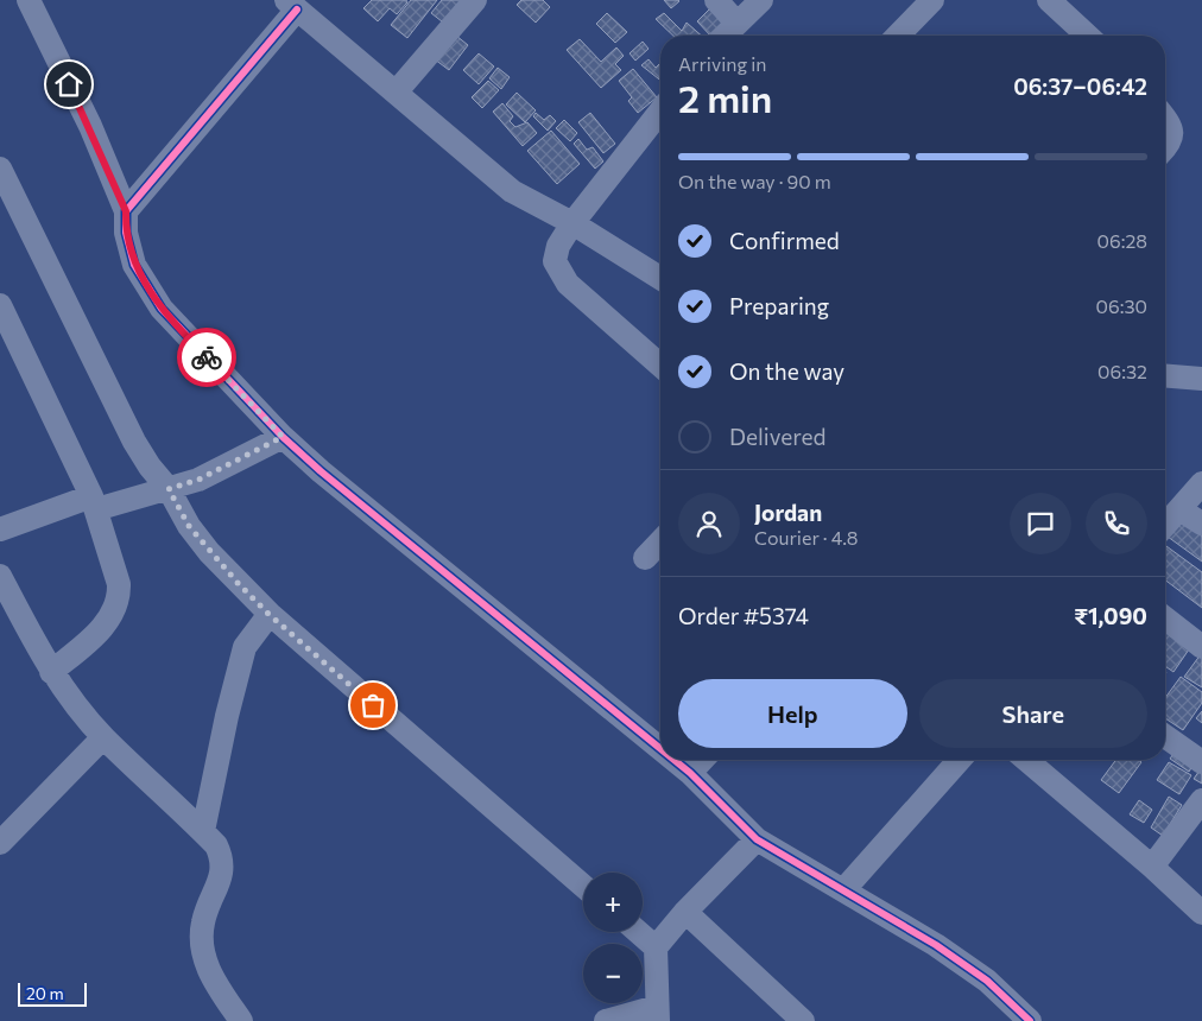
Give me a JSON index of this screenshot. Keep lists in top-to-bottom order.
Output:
{
  "scale_bar": "20 m",
  "page": {
    "heading": ["2 min", "Arriving in", "06:37–06:42"],
    "panel": [
      "Jordan",
      "Courier · 4.8",
      "Order #5374",
      "₹1,090"
    ],
    "bar": "On the way · 90 m",
    "list": [
      ["Confirmed", "06:28"],
      ["Preparing", "06:30"],
      ["On the way", "06:32"],
      "Delivered"
    ],
    "buttons": ["Help", "Share"],
    "map_buttons": ["+", "−"],
    "scale": "20 m"
  }
}
